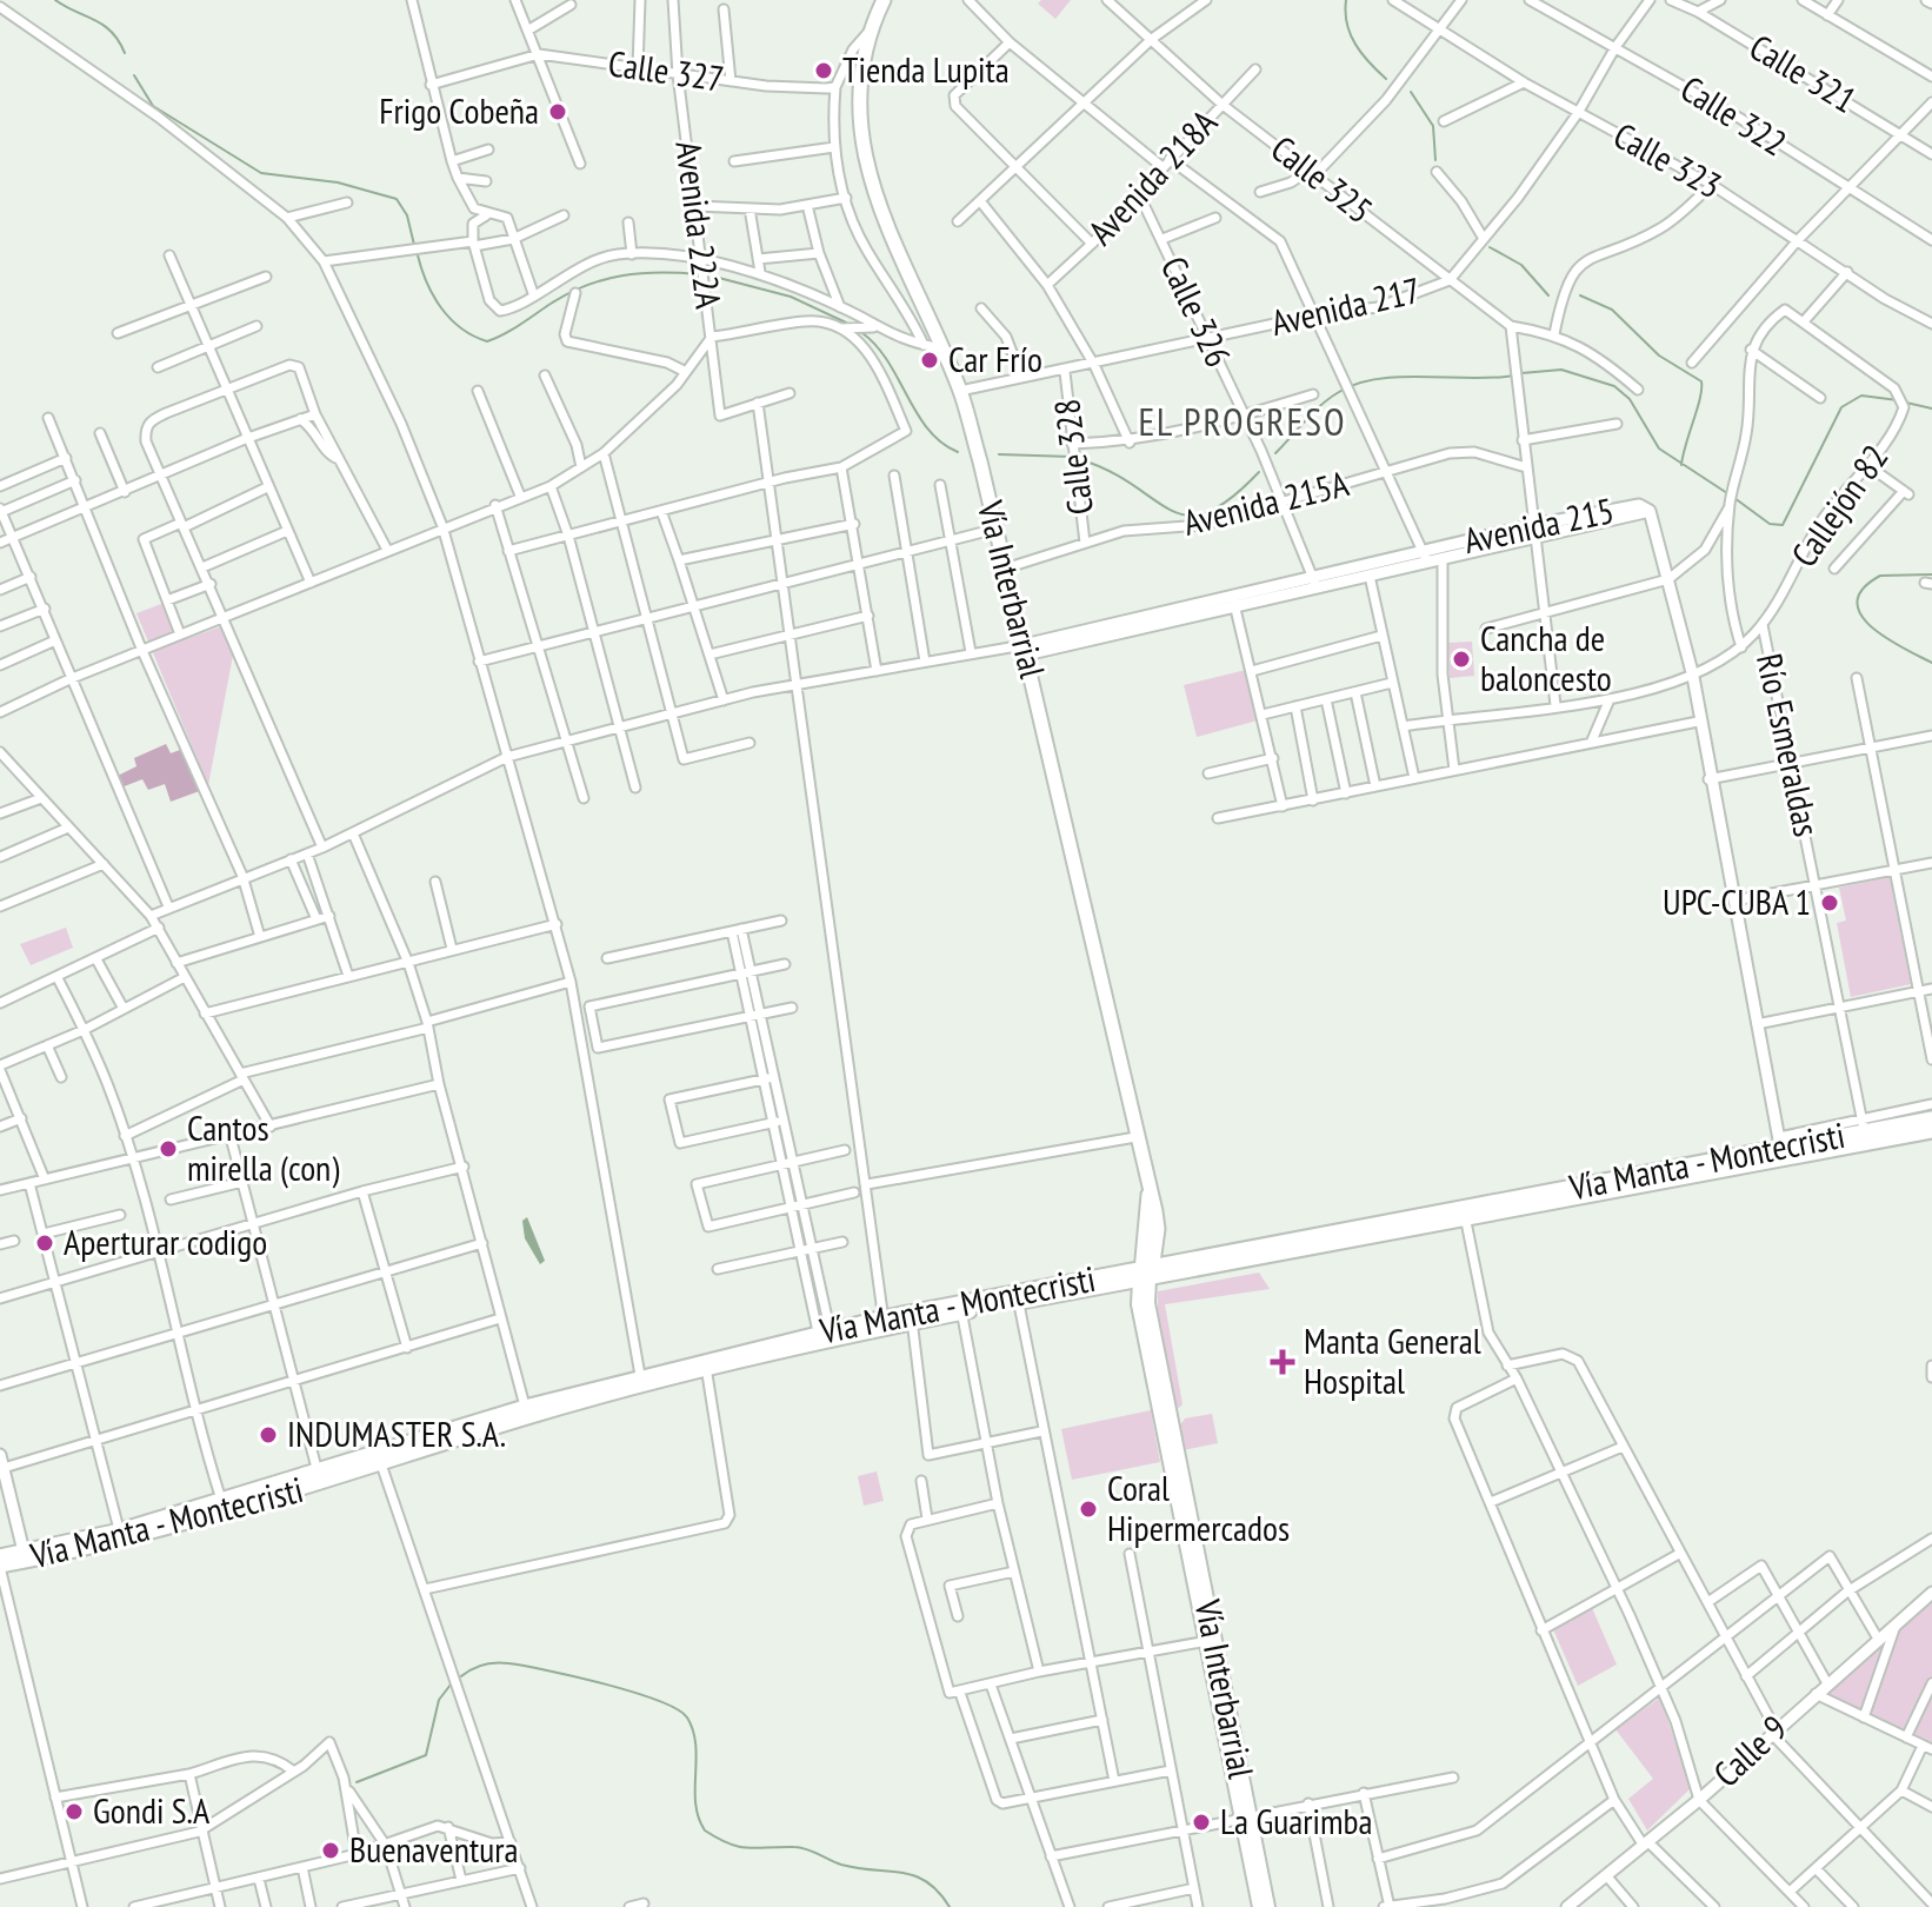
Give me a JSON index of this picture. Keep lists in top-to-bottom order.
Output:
{
  "streets": {
    "main road": ["Vía Interbarrial", "Vía Manta - Montecristi"],
    "street": [
      "Calle 327",
      "Calle 321",
      "Calle 322",
      "Calle 323",
      "Avenida 218A",
      "Calle 325",
      "Avenida 222A",
      "Avenida 217",
      "Calle 326",
      "Calle 328",
      "Avenida 215A",
      "Callejón 82",
      "Avenida 215",
      "Río Esmeraldas",
      "Calle 9"
    ]
  },
  "crossings": [
    ["Calle 327", "Avenida 222A"],
    ["Calle 322", "Avenida 217"],
    ["Calle 323", "Avenida 217"],
    ["Avenida 218A", "Calle 325"],
    ["Avenida 218A", "Calle 326"],
    ["Calle 325", "Avenida 217"],
    ["Calle 325", "Avenida 215A"],
    ["Calle 325", "Avenida 215"],
    ["Avenida 217", "Calle 326"],
    ["Avenida 217", "Calle 328"],
    ["Avenida 217", "Vía Interbarrial"],
    ["Calle 326", "Avenida 215A"],
    ["Calle 326", "Avenida 215"],
    ["Calle 328", "Avenida 215A"],
    ["Avenida 215A", "Vía Interbarrial"],
    ["Callejón 82", "Río Esmeraldas"],
    ["Avenida 215", "Vía Interbarrial"],
    ["Vía Interbarrial", "Vía Manta - Montecristi"],
    ["Río Esmeraldas", "Vía Manta - Montecristi"]
  ],
  "districts": ["EL PROGRESO"],
  "places": {
    "other": [
      "Tienda Lupita",
      "Frigo Cobeña",
      "Car Frío",
      "Cancha de baloncesto",
      "UPC-CUBA 1",
      "Cantos mirella (con)",
      "Aperturar codigo",
      "INDUMASTER S.A.",
      "Coral Hipermercados",
      "Gondi S.A",
      "La Guarimba",
      "Buenaventura"
    ],
    "health": ["Manta General Hospital"]
  }
}
